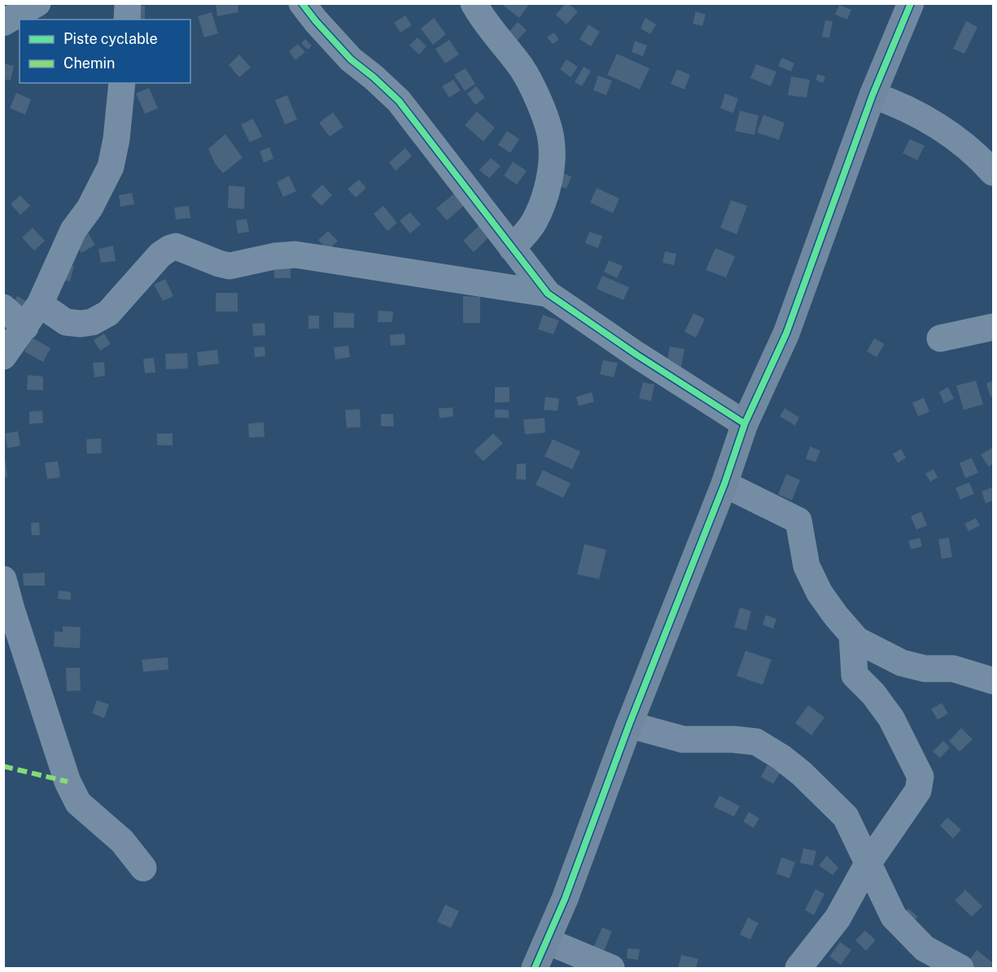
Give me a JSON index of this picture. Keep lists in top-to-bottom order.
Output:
{
  "legend": ["Piste cyclable", "Chemin"]
}
